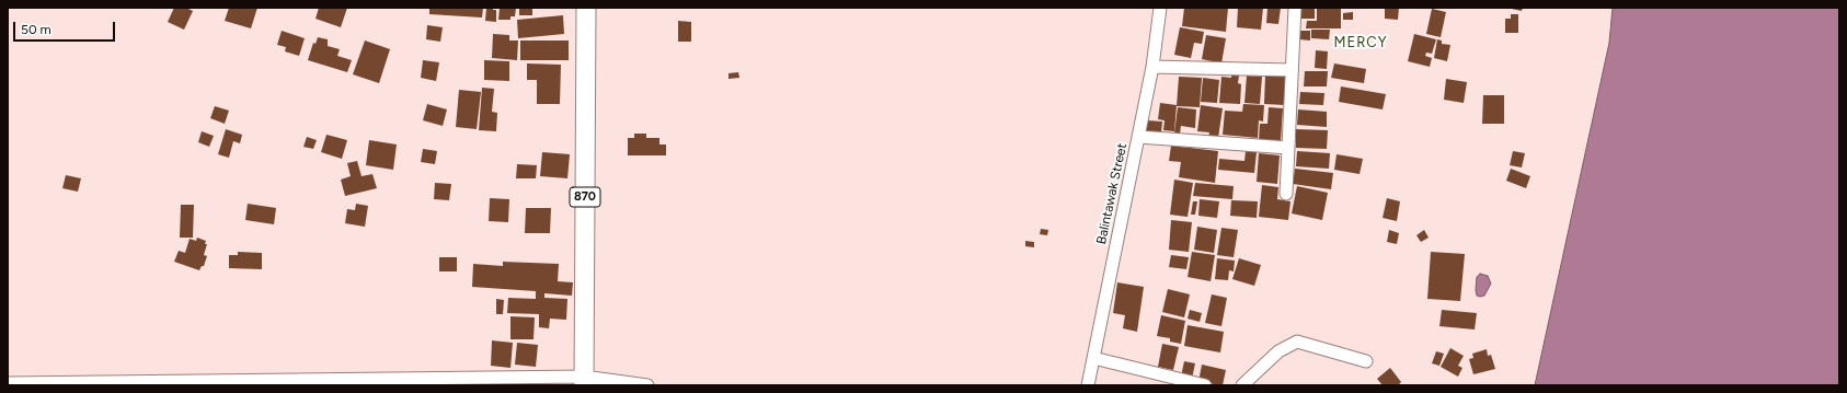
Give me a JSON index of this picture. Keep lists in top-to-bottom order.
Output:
{
  "streets": {
    "main road": ["870"],
    "street": ["Balintawak Street"]
  },
  "districts": ["MERCY"],
  "scale_bar": "50 m"
}
